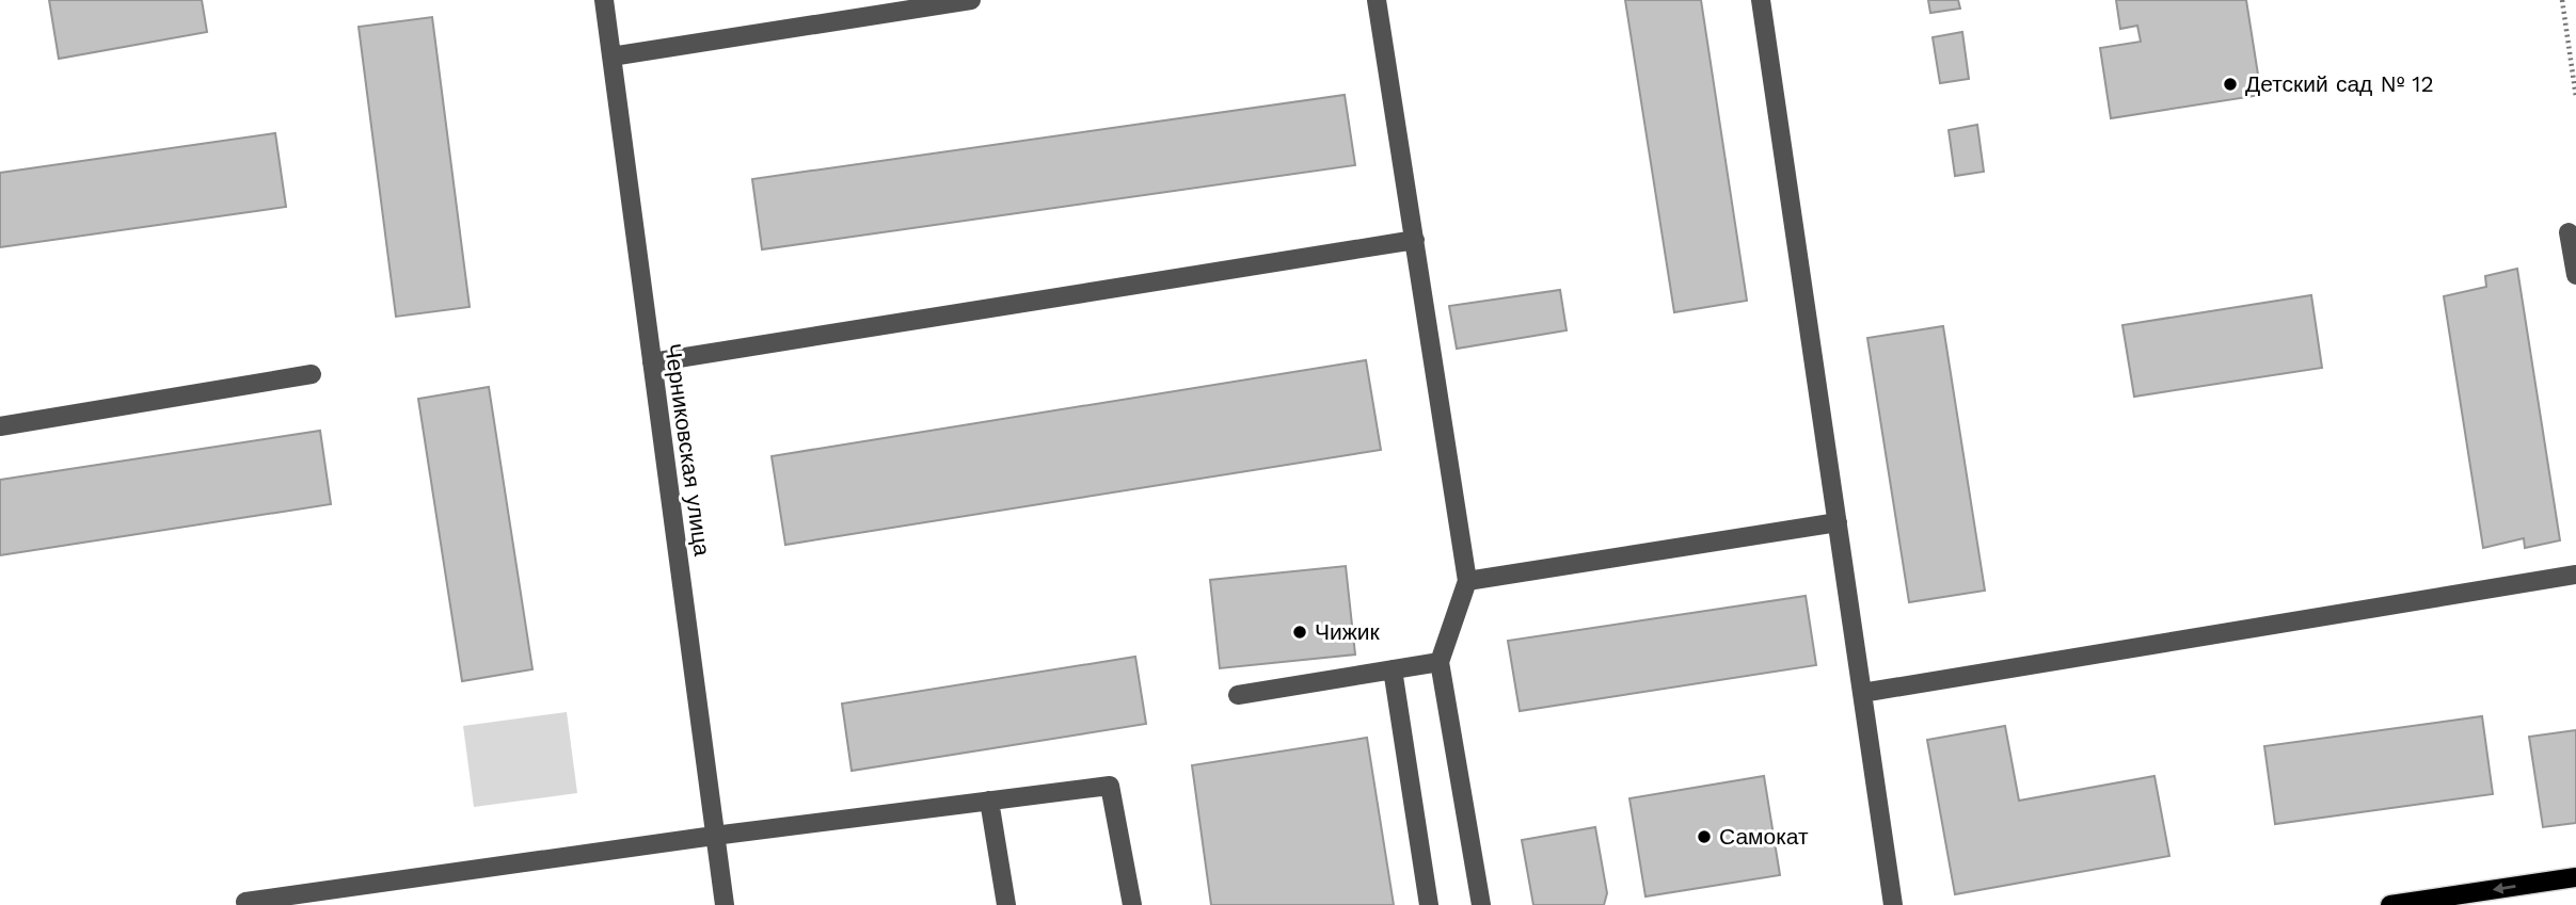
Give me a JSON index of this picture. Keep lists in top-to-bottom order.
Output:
{
  "streets": {
    "street": ["Черниковская улица"]
  },
  "places": ["Детский сад № 12", "Чижик", "Самокат"]
}
